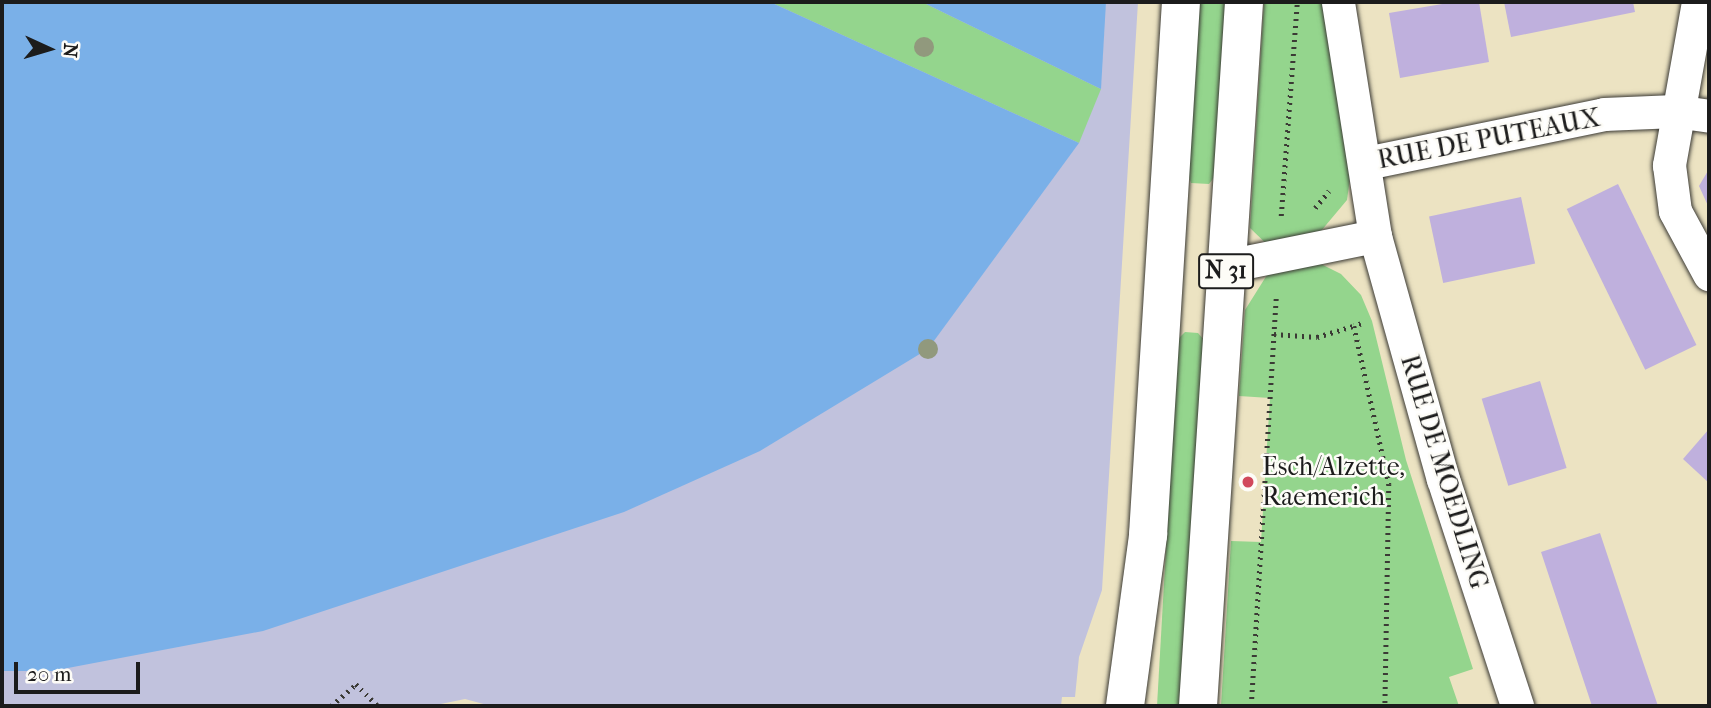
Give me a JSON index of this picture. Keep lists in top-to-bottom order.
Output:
{
  "streets": {
    "main road": ["N 31"],
    "street": ["RUE DE PUTEAUX", "RUE DE MOEDLING"]
  },
  "crossings": [
    ["RUE DE PUTEAUX", "RUE DE MOEDLING"]
  ],
  "places": ["Esch/Alzette, Raemerich"],
  "scale_bar": "20 m",
  "north": "right"
}
